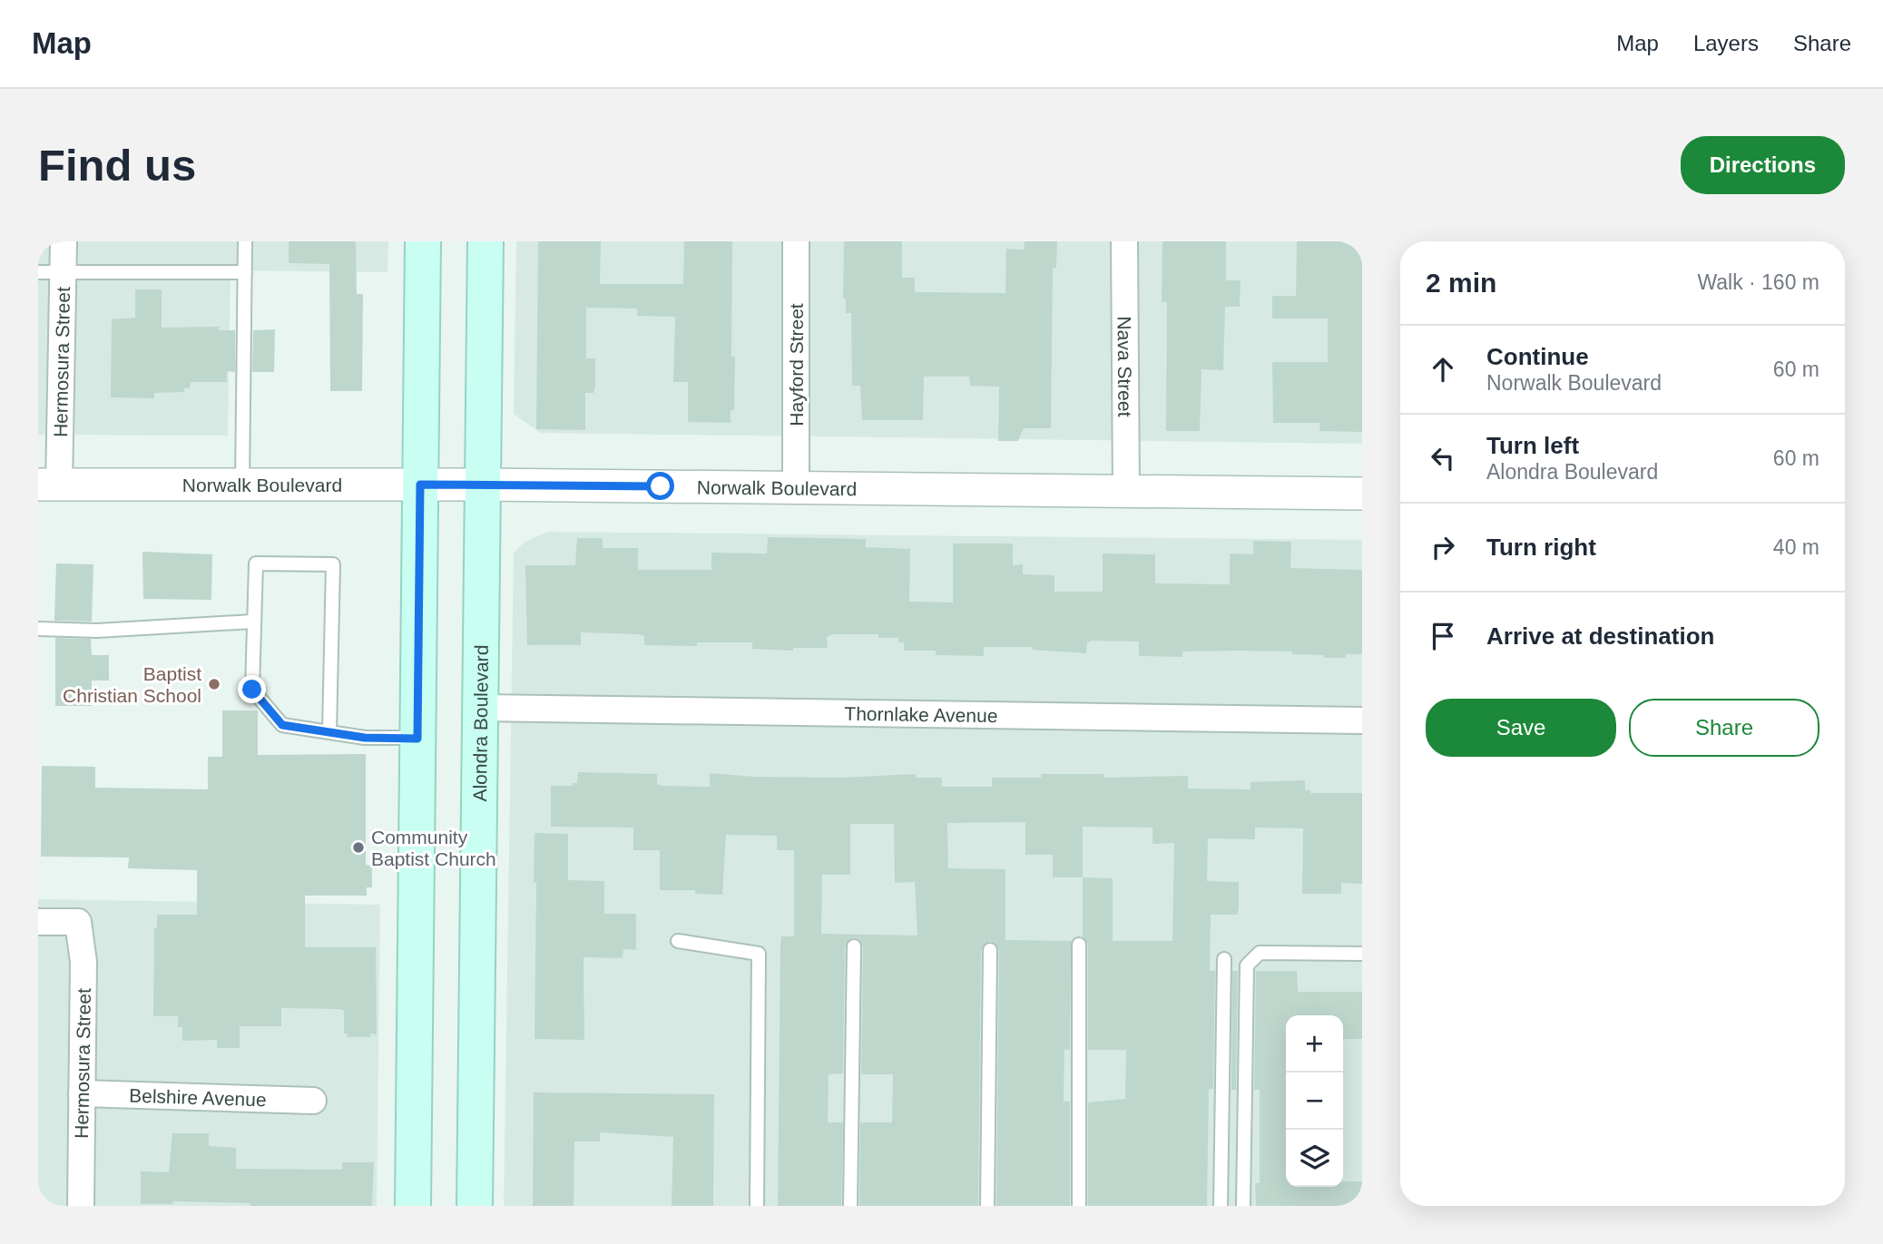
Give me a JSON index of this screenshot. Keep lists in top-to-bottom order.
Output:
{
  "streets": {
    "main road": ["Alondra Boulevard"],
    "street": [
      "Hermosura Street",
      "Hayford Street",
      "Nava Street",
      "Norwalk Boulevard",
      "Thornlake Avenue",
      "Belshire Avenue"
    ]
  },
  "crossings": [
    ["Hermosura Street", "Norwalk Boulevard"],
    ["Hermosura Street", "Belshire Avenue"],
    ["Hayford Street", "Norwalk Boulevard"],
    ["Nava Street", "Norwalk Boulevard"],
    ["Norwalk Boulevard", "Alondra Boulevard"],
    ["Thornlake Avenue", "Alondra Boulevard"]
  ],
  "places": ["Baptist Christian School", "Community Baptist Church"],
  "page": {
    "header": "Map",
    "nav": ["Map", "Layers", "Share"],
    "buttons": [
      "Directions",
      ["Save", "Share"]
    ],
    "title": "Find us",
    "heading": ["2 min", "Walk · 160 m"],
    "list": [
      ["Continue", "Norwalk Boulevard", "60 m"],
      ["Turn left", "Alondra Boulevard", "60 m"],
      ["Turn right", "40 m"],
      "Arrive at destination"
    ],
    "map_buttons": ["+", "−"]
  }
}
